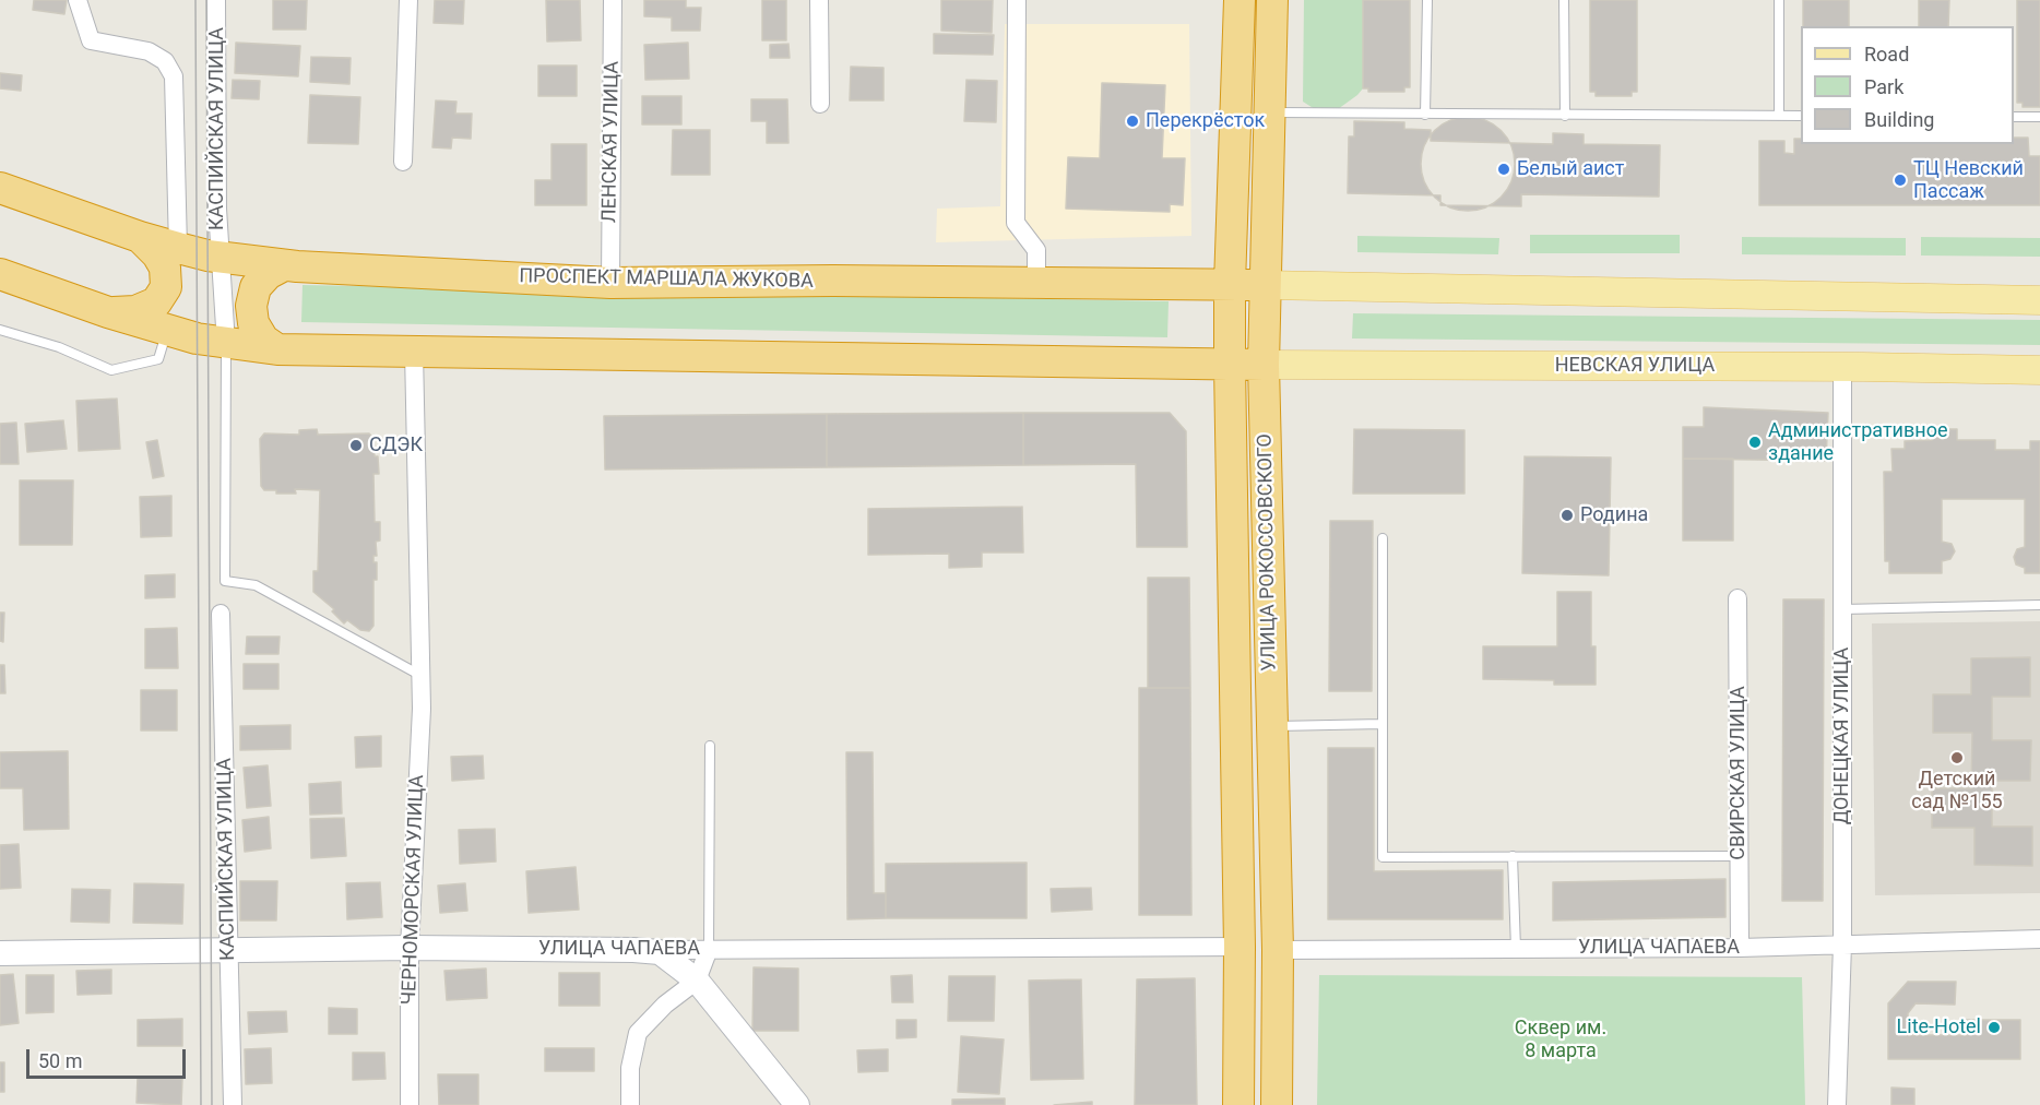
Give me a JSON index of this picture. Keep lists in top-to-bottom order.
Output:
{
  "streets": {
    "highway": ["ПРОСПЕКТ МАРШАЛА ЖУКОВА", "НЕВСКАЯ УЛИЦА", "УЛИЦА РОКОССОВСКОГО"],
    "street": [
      "КАСПИЙСКАЯ УЛИЦА",
      "ЛЕНСКАЯ УЛИЦА",
      "ДОНЕЦКАЯ УЛИЦА",
      "СВИРСКАЯ УЛИЦА",
      "ЧЕРНОМОРСКАЯ УЛИЦА",
      "УЛИЦА ЧАПАЕВА"
    ]
  },
  "crossings": [
    ["КАСПИЙСКАЯ УЛИЦА", "ПРОСПЕКТ МАРШАЛА ЖУКОВА"],
    ["КАСПИЙСКАЯ УЛИЦА", "УЛИЦА ЧАПАЕВА"],
    ["ЛЕНСКАЯ УЛИЦА", "ПРОСПЕКТ МАРШАЛА ЖУКОВА"],
    ["ПРОСПЕКТ МАРШАЛА ЖУКОВА", "УЛИЦА РОКОССОВСКОГО"],
    ["НЕВСКАЯ УЛИЦА", "УЛИЦА РОКОССОВСКОГО"],
    ["НЕВСКАЯ УЛИЦА", "ДОНЕЦКАЯ УЛИЦА"],
    ["УЛИЦА РОКОССОВСКОГО", "УЛИЦА ЧАПАЕВА"],
    ["ДОНЕЦКАЯ УЛИЦА", "УЛИЦА ЧАПАЕВА"],
    ["СВИРСКАЯ УЛИЦА", "УЛИЦА ЧАПАЕВА"],
    ["ЧЕРНОМОРСКАЯ УЛИЦА", "УЛИЦА ЧАПАЕВА"]
  ],
  "parks": ["Сквер им. 8 марта"],
  "places": [
    "Перекрёсток",
    "Белый аист",
    "ТЦ Невский Пассаж",
    "Административное здание",
    "СДЭК",
    "Родина",
    "Детский сад №155",
    "Lite-Hotel"
  ],
  "legend": ["Road", "Park", "Building"],
  "scale_bar": "50 m"
}
